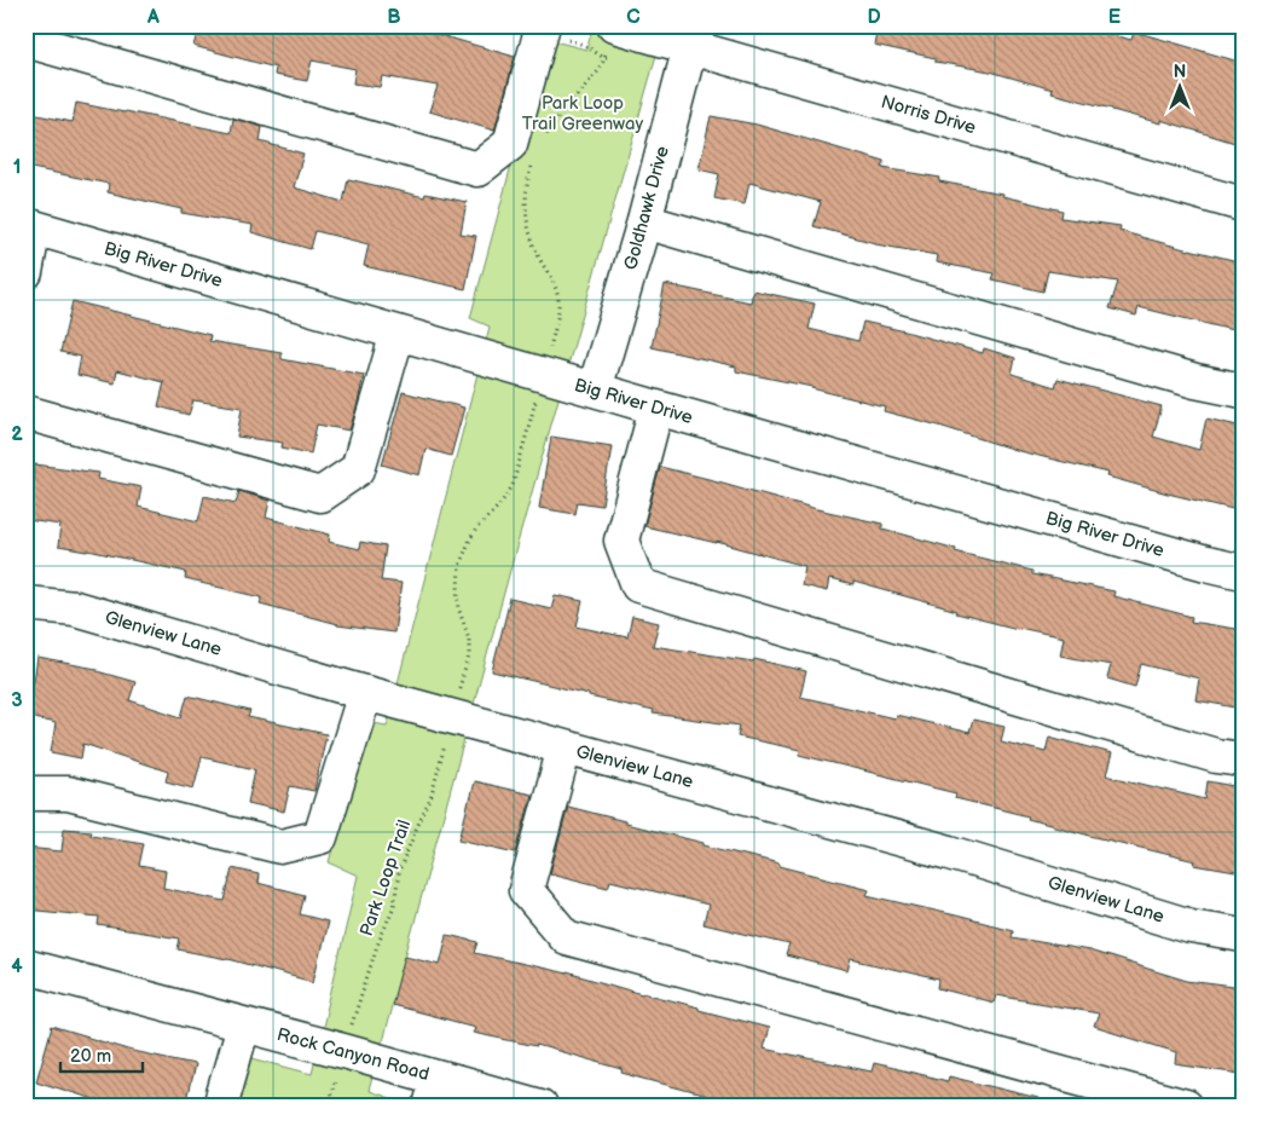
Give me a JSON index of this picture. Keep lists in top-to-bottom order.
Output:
{
  "streets": {
    "street": [
      "Norris Drive",
      "Goldhawk Drive",
      "Big River Drive",
      "Glenview Lane",
      "Rock Canyon Road"
    ],
    "path": ["Park Loop Trail"]
  },
  "crossings": [
    ["Norris Drive", "Goldhawk Drive"],
    ["Goldhawk Drive", "Big River Drive"]
  ],
  "parks": ["Park Loop Trail Greenway"],
  "scale_bar": "20 m",
  "north": "top",
  "grid": {
    "columns": [
      "A",
      "B",
      "C",
      "D",
      "E"
    ],
    "rows": [
      "1",
      "2",
      "3",
      "4"
    ]
  }
}
